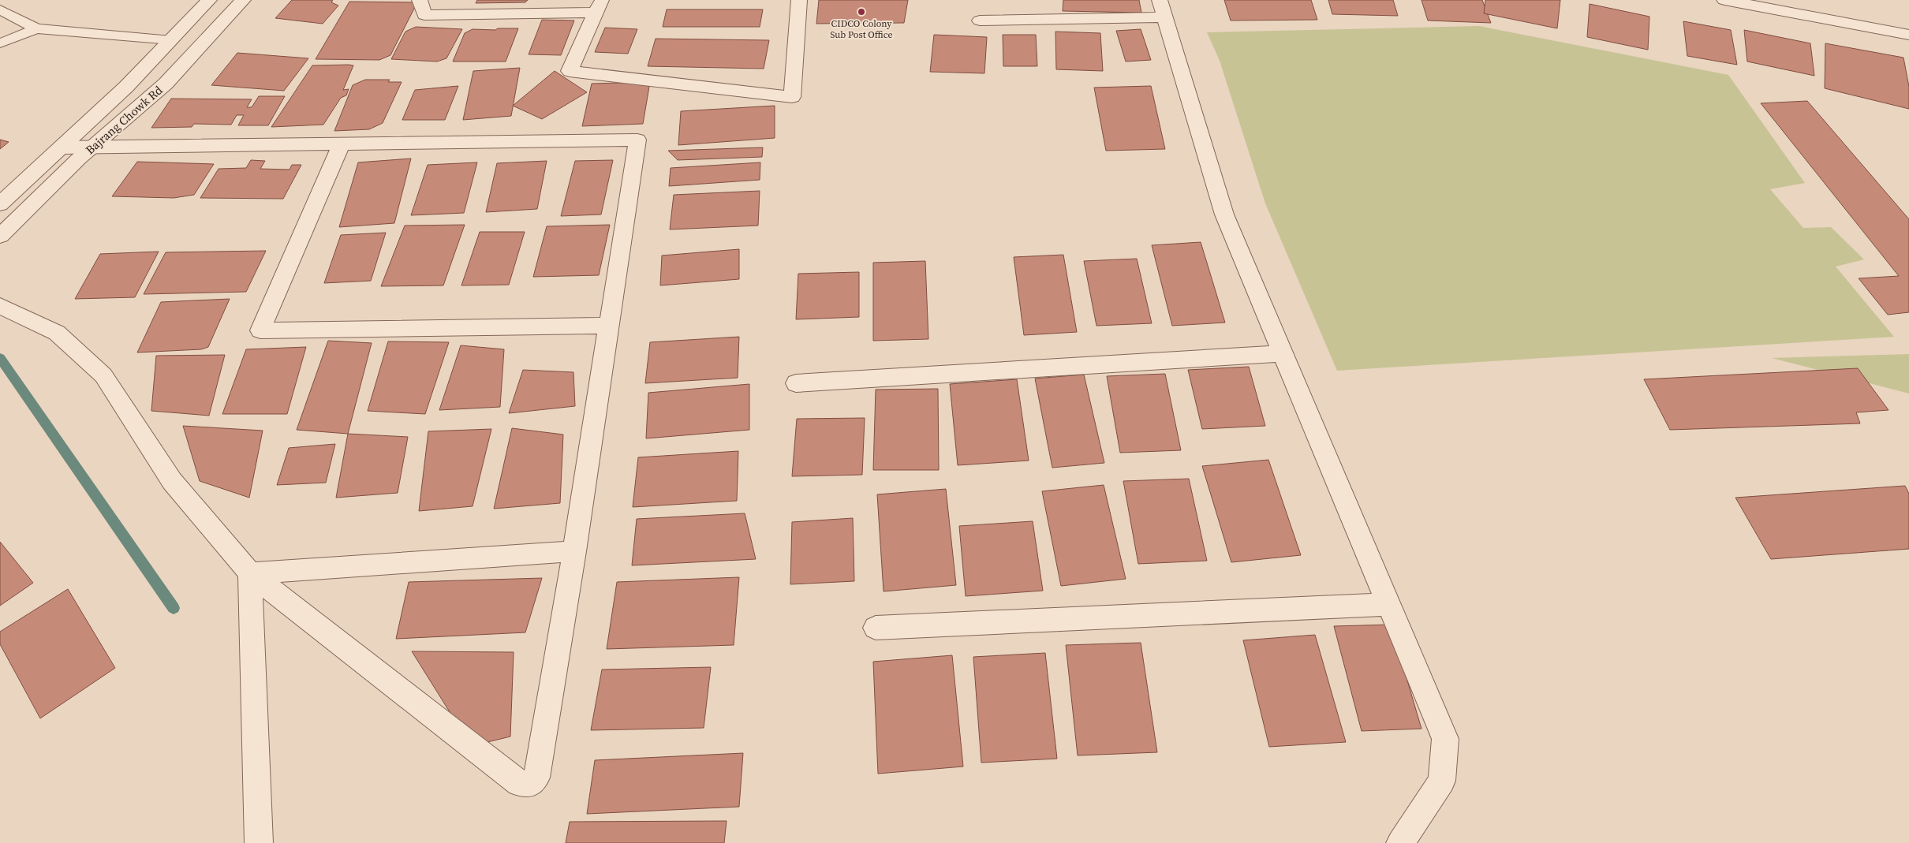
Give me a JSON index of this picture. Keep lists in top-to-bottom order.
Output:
{
  "streets": {
    "street": ["Bajrang Chowk Rd"]
  },
  "places": ["CIDCO Colony Sub Post Office"]
}
